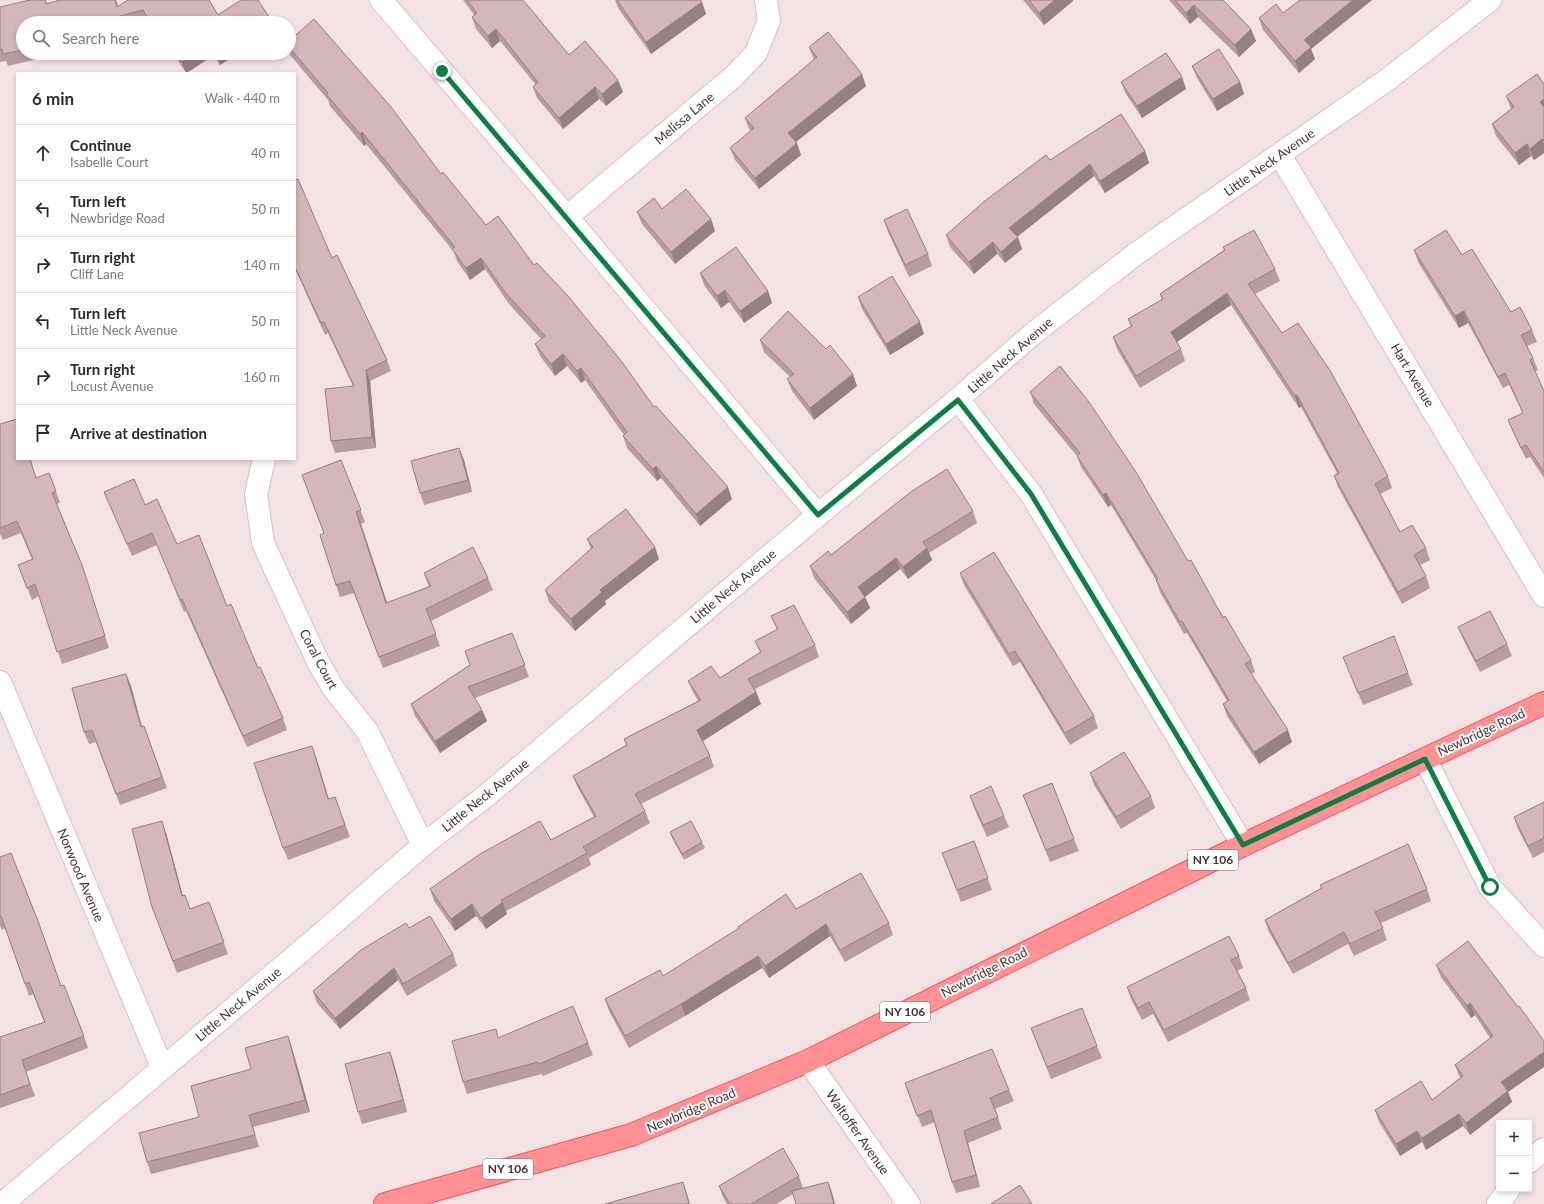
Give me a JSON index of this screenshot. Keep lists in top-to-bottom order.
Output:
{
  "streets": {
    "main road": ["Newbridge Road", "NY 106"],
    "street": [
      "Melissa Lane",
      "Little Neck Avenue",
      "Hart Avenue",
      "Coral Court",
      "Norwood Avenue",
      "Waltoffer Avenue"
    ]
  },
  "crossings": [
    ["Little Neck Avenue", "Hart Avenue"],
    ["Little Neck Avenue", "Coral Court"],
    ["Little Neck Avenue", "Norwood Avenue"],
    ["Newbridge Road", "Waltoffer Avenue"]
  ],
  "page": {
    "search": "Search here",
    "heading": ["6 min", "Walk · 440 m"],
    "list": [
      ["Continue", "Isabelle Court", "40 m"],
      ["Turn left", "Newbridge Road", "50 m"],
      ["Turn right", "Cliff Lane", "140 m"],
      ["Turn left", "Little Neck Avenue", "50 m"],
      ["Turn right", "Locust Avenue", "160 m"],
      "Arrive at destination"
    ],
    "map_buttons": ["+", "−"]
  }
}
